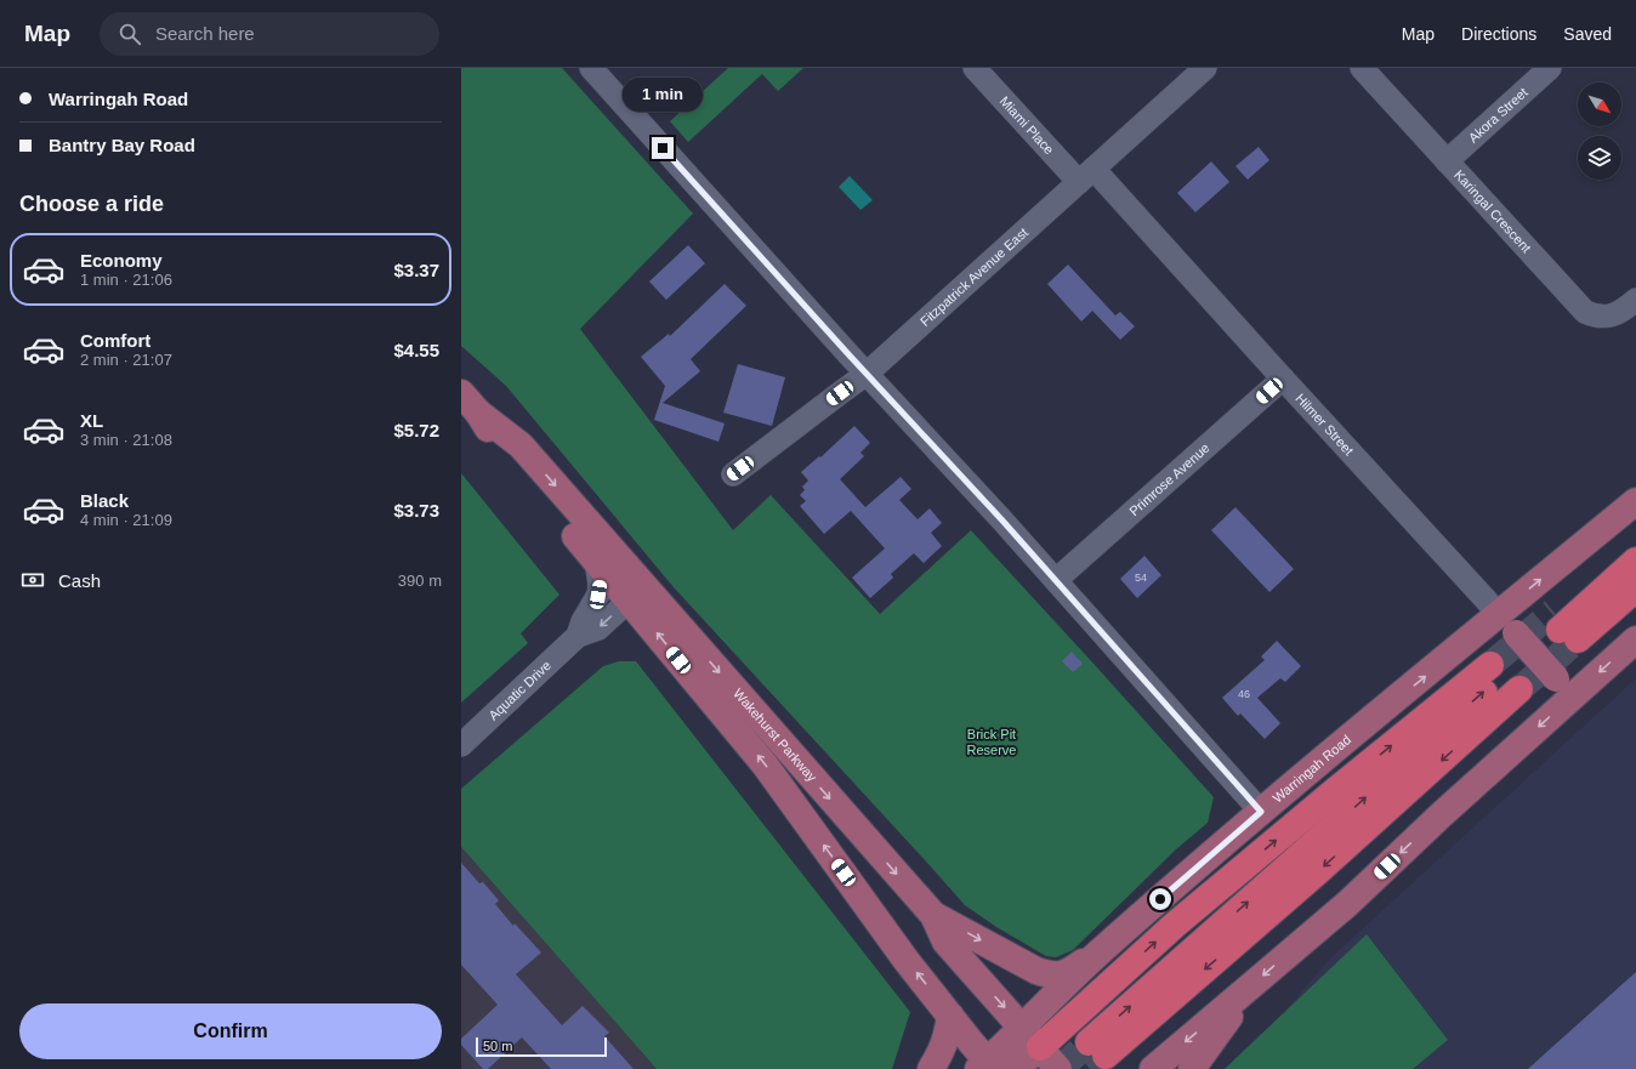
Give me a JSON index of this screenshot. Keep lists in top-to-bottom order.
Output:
{
  "streets": {
    "main road": ["Wakehurst Parkway", "Warringah Road"],
    "street": [
      "Akora Street",
      "Miami Place",
      "Karingal Crescent",
      "Fitzpatrick Avenue East",
      "Hilmer Street",
      "Primrose Avenue",
      "Aquatic Drive"
    ]
  },
  "crossings": [
    ["Akora Street", "Karingal Crescent"],
    ["Miami Place", "Fitzpatrick Avenue East"],
    ["Miami Place", "Hilmer Street"],
    ["Fitzpatrick Avenue East", "Hilmer Street"],
    ["Hilmer Street", "Primrose Avenue"],
    ["Hilmer Street", "Warringah Road"],
    ["Aquatic Drive", "Wakehurst Parkway"],
    ["Wakehurst Parkway", "Warringah Road"]
  ],
  "parks": ["Brick Pit Reserve"],
  "house_numbers": ["54", "46"],
  "scale_bar": "50 m",
  "north": "bottom right",
  "page": {
    "header": "Map",
    "search": "Search here",
    "nav": ["Map", "Directions", "Saved"],
    "banner": ["Warringah Road", "Bantry Bay Road"],
    "bubble": "1 min",
    "heading": "Choose a ride",
    "list": [
      {
        "name": "Economy",
        "note": "1 min · 21:06",
        "value": "$3.37"
      },
      {
        "name": "Comfort",
        "note": "2 min · 21:07",
        "value": "$4.55"
      },
      {
        "name": "XL",
        "note": "3 min · 21:08",
        "value": "$5.72"
      },
      {
        "name": "Black",
        "note": "4 min · 21:09",
        "value": "$3.73"
      }
    ],
    "pay": ["Cash", "390 m"],
    "buttons": "Confirm",
    "scale": "50 m"
  }
}
